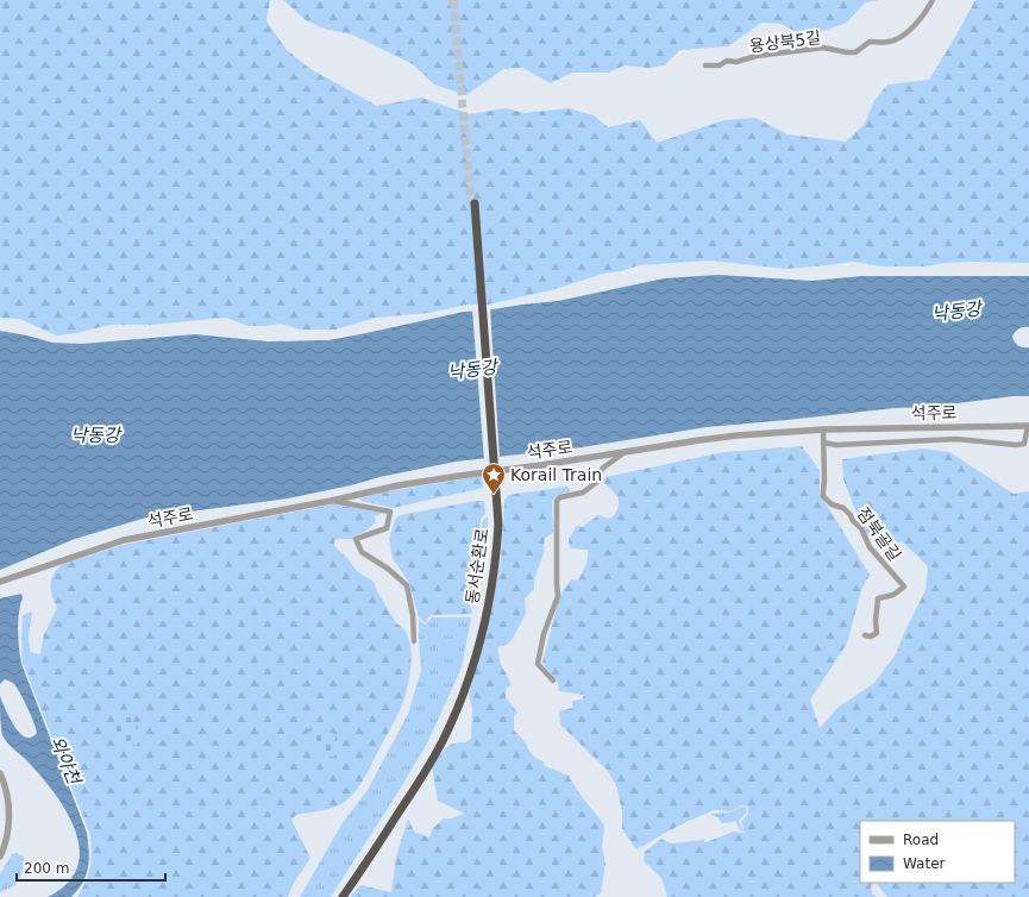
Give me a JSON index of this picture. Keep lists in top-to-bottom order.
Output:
{
  "streets": {
    "highway": ["동서순환로"],
    "street": ["용상북5길", "석주로", "점북골길"]
  },
  "crossings": [
    ["석주로", "점북골길"]
  ],
  "water": ["낙동강", "와야천"],
  "places": {
    "place": ["Korail Train"]
  },
  "legend": ["Road", "Water"],
  "scale_bar": "200 m"
}
